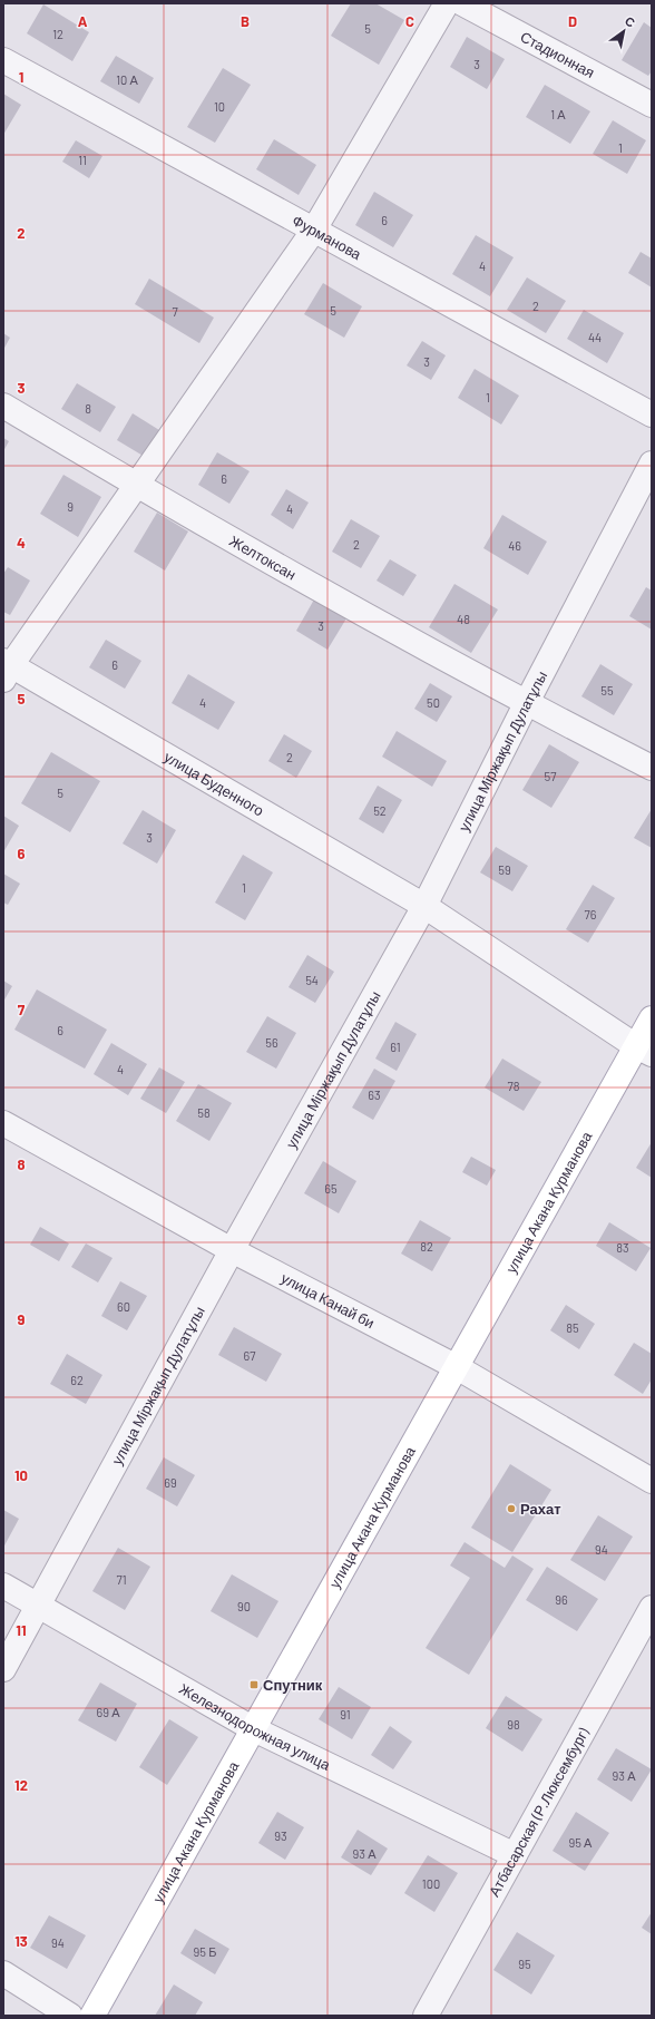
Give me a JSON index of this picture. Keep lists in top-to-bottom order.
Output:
{
  "streets": {
    "main road": ["улица Акана Курманова"],
    "street": [
      "Стадионная",
      "Фурманова",
      "Желтоксан",
      "улица Міржақып Дулатұлы",
      "улица Буденного",
      "улица Канай би",
      "Железнодорожная улица",
      "Атбасарская (Р.Люксембург)"
    ]
  },
  "crossings": [
    ["Желтоксан", "улица Міржақып Дулатұлы"],
    ["улица Міржақып Дулатұлы", "улица Буденного"],
    ["улица Міржақып Дулатұлы", "улица Канай би"],
    ["улица Міржақып Дулатұлы", "Железнодорожная улица"],
    ["улица Буденного", "улица Акана Курманова"],
    ["улица Акана Курманова", "улица Канай би"],
    ["улица Акана Курманова", "Железнодорожная улица"],
    ["Железнодорожная улица", "Атбасарская (Р.Люксембург)"]
  ],
  "places": {
    "other": ["Рахат"],
    "transit": ["Спутник"]
  },
  "house_numbers": [
    "5",
    "12",
    "3",
    "10 А",
    "10",
    "1 А",
    "1",
    "11",
    "6",
    "4",
    "2",
    "5",
    "7",
    "44",
    "3",
    "1",
    "8",
    "6",
    "9",
    "4",
    "2",
    "46",
    "48",
    "3",
    "6",
    "55",
    "4",
    "50",
    "2",
    "57",
    "5",
    "52",
    "3",
    "59",
    "1",
    "76",
    "54",
    "6",
    "56",
    "61",
    "4",
    "78",
    "63",
    "58",
    "65",
    "82",
    "83",
    "60",
    "85",
    "67",
    "62",
    "69",
    "94",
    "71",
    "96",
    "90",
    "69 А",
    "91",
    "98",
    "93 А",
    "93",
    "95 А",
    "93 А",
    "100",
    "94",
    "95 Б",
    "95"
  ],
  "north": "top right",
  "grid": {
    "columns": [
      "A",
      "B",
      "C",
      "D"
    ],
    "rows": [
      "1",
      "2",
      "3",
      "4",
      "5",
      "6",
      "7",
      "8",
      "9",
      "10",
      "11",
      "12",
      "13"
    ]
  }
}
